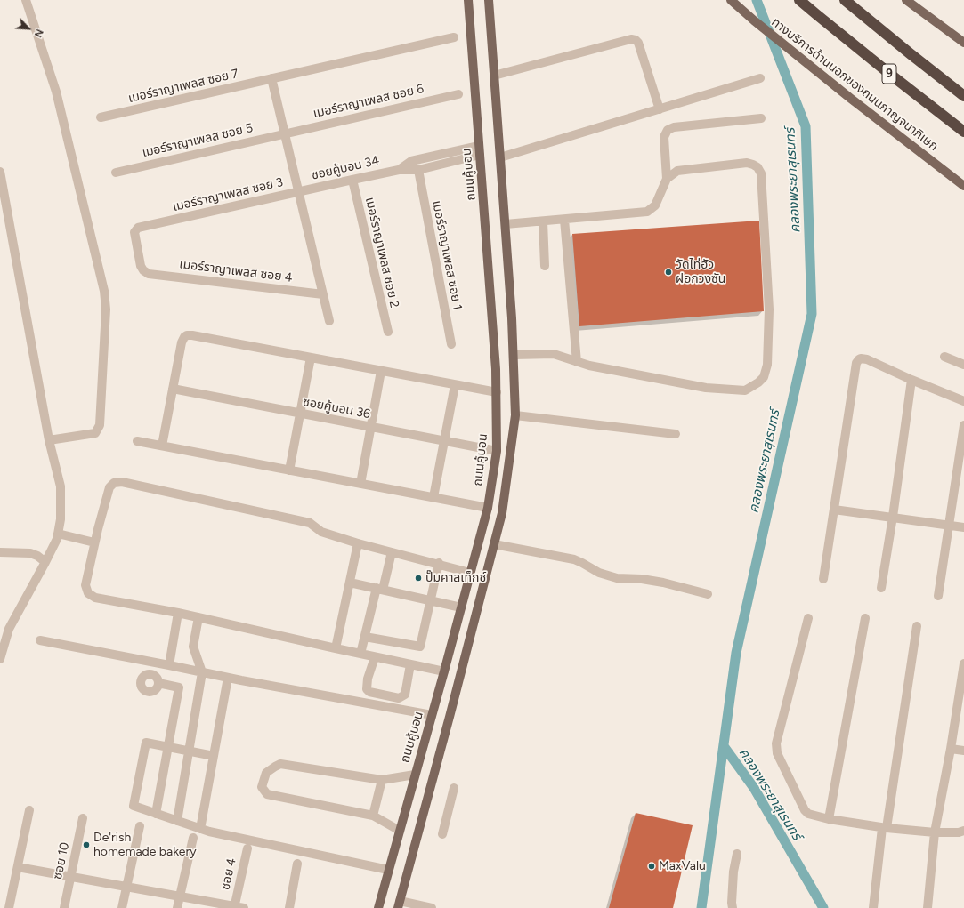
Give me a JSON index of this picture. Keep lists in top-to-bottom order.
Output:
{
  "streets": {
    "highway": ["9"],
    "main road": ["ทางบริการด้านนอกของถนนกาญจนาภิเษก", "ถนนคู้บอน"],
    "street": [
      "เมอร์ราญาเพลส ซอย 7",
      "เมอร์ราญาเพลส ซอย 6",
      "เมอร์ราญาเพลส ซอย 5",
      "ซอยคู้บอน 34",
      "เมอร์ราญาเพลส ซอย 3",
      "เมอร์ราญาเพลส ซอย 2",
      "เมอร์ราญาเพลส ซอย 1",
      "เมอร์ราญาเพลส ซอย 4",
      "ซอยคู้บอน 36",
      "ซอย 10",
      "ซอย 4"
    ]
  },
  "crossings": [
    ["เมอร์ราญาเพลส ซอย 6", "เมอร์ราญาเพลส ซอย 5"],
    ["ซอยคู้บอน 34", "ถนนคู้บอน"],
    ["ซอยคู้บอน 34", "เมอร์ราญาเพลส ซอย 3"],
    ["ซอยคู้บอน 34", "เมอร์ราญาเพลส ซอย 2"],
    ["ซอยคู้บอน 34", "เมอร์ราญาเพลส ซอย 1"],
    ["ถนนคู้บอน", "ซอยคู้บอน 36"],
    ["เมอร์ราญาเพลส ซอย 3", "เมอร์ราญาเพลส ซอย 4"]
  ],
  "water": ["คลองพระยาสุเรนทร์"],
  "places": [
    "วัดไท่ฮัว ฝอกวงซัน",
    "ปั๊มคาลเท็กซ์",
    "De'rish homemade bakery",
    "MaxValu"
  ],
  "north": "bottom right"
}
